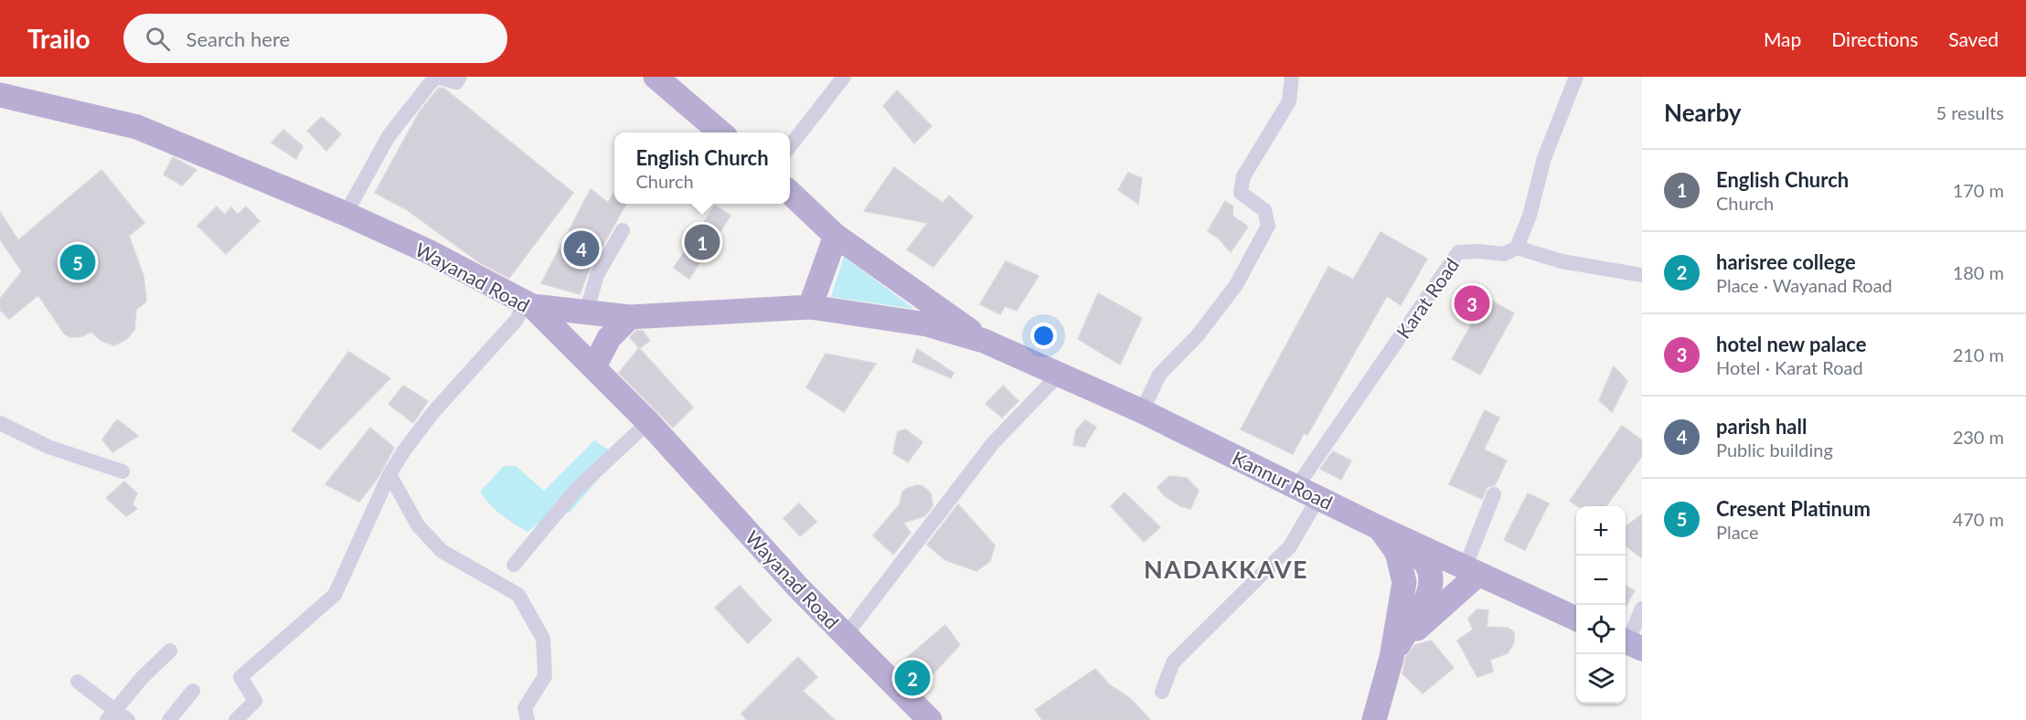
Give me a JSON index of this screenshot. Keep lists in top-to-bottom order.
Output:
{
  "streets": {
    "main road": ["Wayanad Road", "Kannur Road"],
    "street": ["Karat Road"]
  },
  "crossings": [
    ["Karat Road", "Kannur Road"]
  ],
  "districts": ["NADAKKAVE"],
  "page": {
    "header": "Trailo",
    "search": "Search here",
    "nav": ["Map", "Directions", "Saved"],
    "heading": ["Nearby", "5 results"],
    "popup": ["English Church", "Church"],
    "list": [
      {
        "mark": "1",
        "name": "English Church",
        "note": "Church",
        "value": "170 m"
      },
      {
        "mark": "2",
        "name": "harisree college",
        "note": "Place · Wayanad Road",
        "value": "180 m"
      },
      {
        "mark": "3",
        "name": "hotel new palace",
        "note": "Hotel · Karat Road",
        "value": "210 m"
      },
      {
        "mark": "4",
        "name": "parish hall",
        "note": "Public building",
        "value": "230 m"
      },
      {
        "mark": "5",
        "name": "Cresent Platinum",
        "note": "Place",
        "value": "470 m"
      }
    ],
    "pins": [
      "1",
      "4",
      "5",
      "3",
      "2"
    ],
    "map_buttons": ["+", "−"]
  }
}
